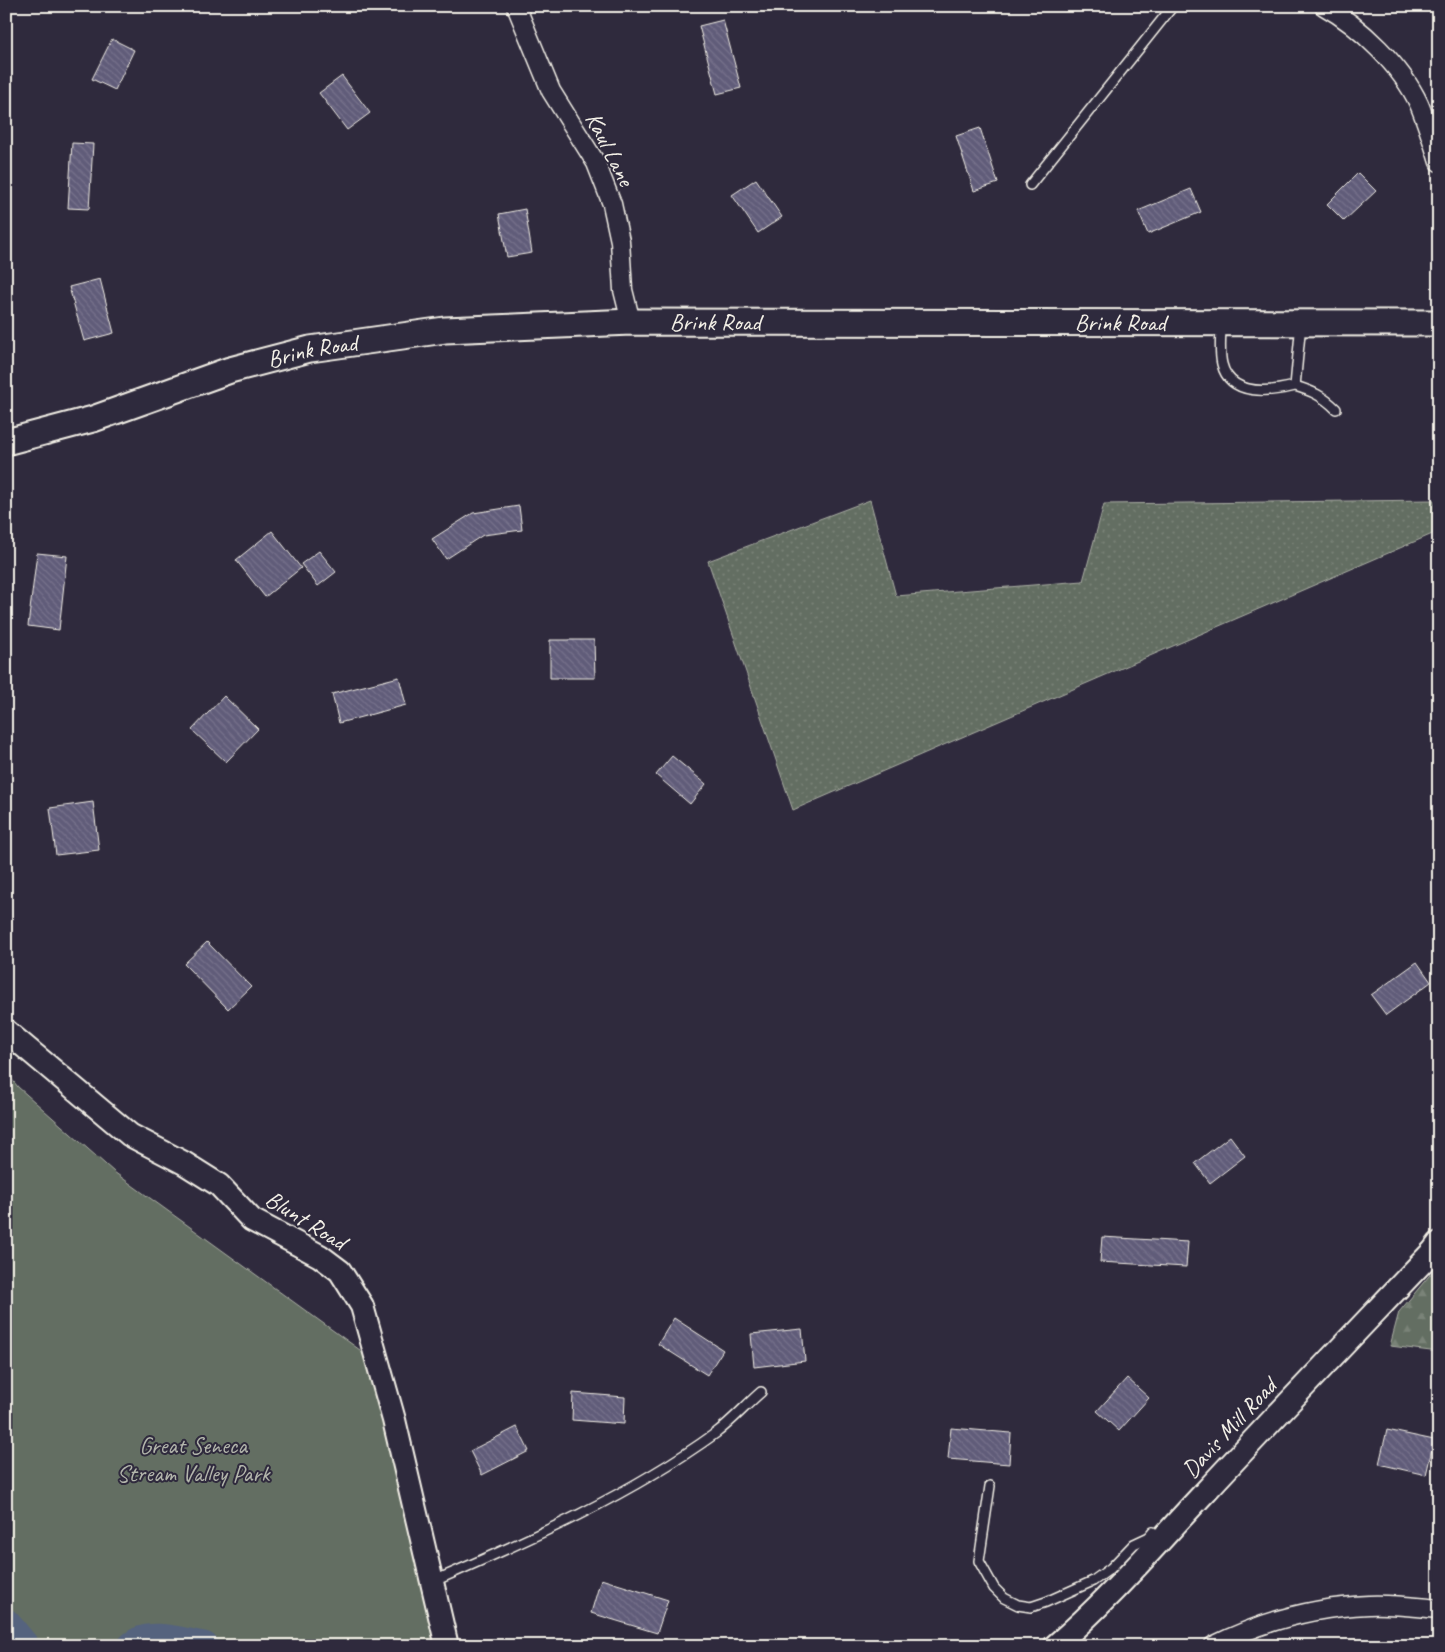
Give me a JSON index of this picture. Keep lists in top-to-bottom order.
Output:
{
  "streets": {
    "main road": ["Brink Road"],
    "street": ["Kaul Lane", "Blunt Road", "Davis Mill Road"]
  },
  "crossings": [
    ["Kaul Lane", "Brink Road"]
  ],
  "parks": ["Great Seneca Stream Valley Park"]
}
